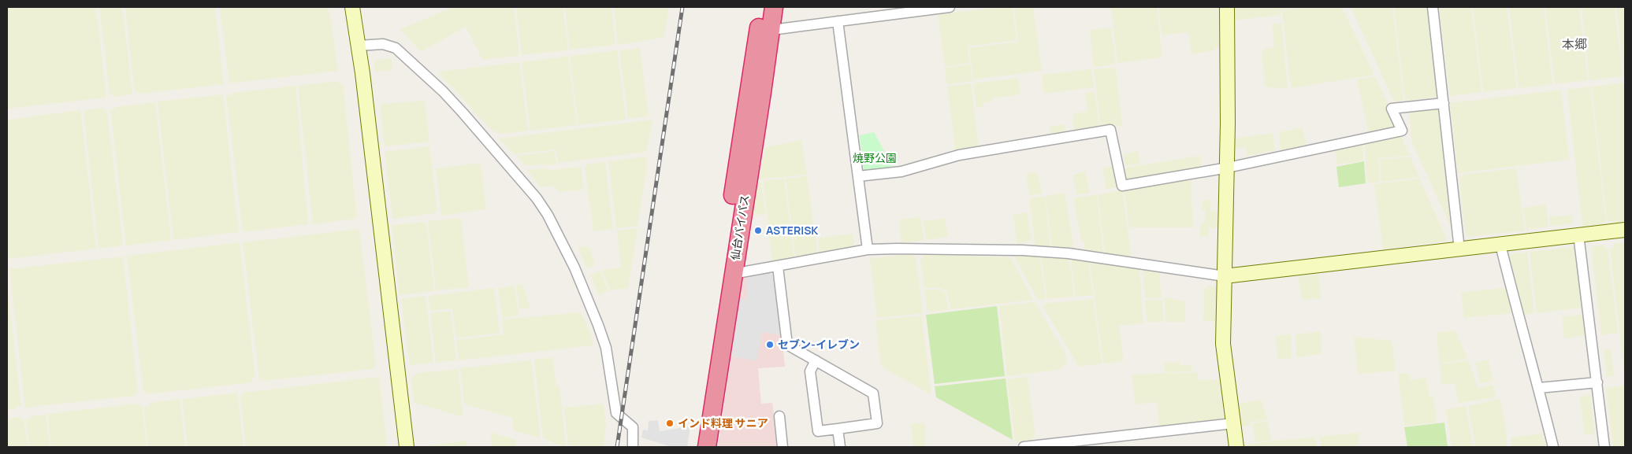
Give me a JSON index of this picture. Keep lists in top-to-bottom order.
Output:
{
  "streets": {
    "highway": ["仙台バイパス"]
  },
  "districts": ["本郷"],
  "parks": ["焼野公園"],
  "places": ["ASTERISK", "セブン-イレブン", "インド料理 サニア"]
}
